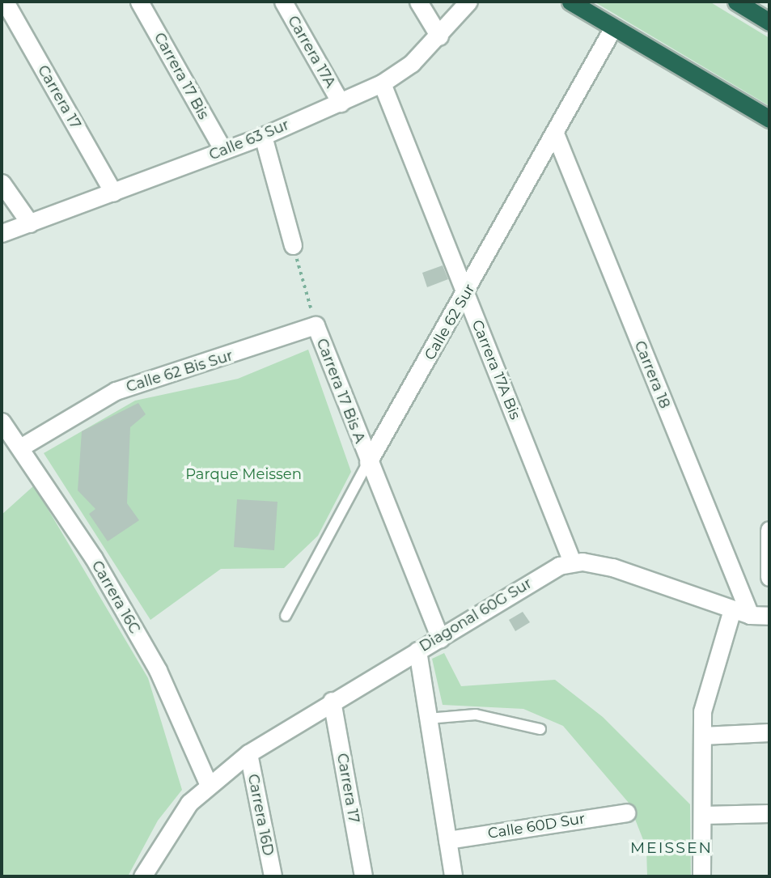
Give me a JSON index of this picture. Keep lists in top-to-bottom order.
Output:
{
  "streets": {
    "street": [
      "Carrera 17A",
      "Carrera 17 Bis",
      "Carrera 17",
      "Calle 63 Sur",
      "Calle 62 Sur",
      "Carrera 17A Bis",
      "Calle 62 Bis Sur",
      "Carrera 18",
      "Carrera 17 Bis A",
      "Carrera 16C",
      "Diagonal 60G Sur",
      "Carrera 16D",
      "Calle 60D Sur"
    ]
  },
  "crossings": [
    ["Carrera 17A", "Calle 63 Sur"],
    ["Carrera 17 Bis", "Calle 63 Sur"],
    ["Carrera 17", "Calle 63 Sur"],
    ["Carrera 17", "Diagonal 60G Sur"],
    ["Calle 63 Sur", "Carrera 17A Bis"],
    ["Calle 62 Sur", "Carrera 17A Bis"],
    ["Calle 62 Sur", "Carrera 18"],
    ["Calle 62 Sur", "Carrera 17 Bis A"],
    ["Carrera 17A Bis", "Diagonal 60G Sur"],
    ["Calle 62 Bis Sur", "Carrera 17 Bis A"],
    ["Calle 62 Bis Sur", "Carrera 16C"],
    ["Carrera 18", "Diagonal 60G Sur"],
    ["Carrera 17 Bis A", "Diagonal 60G Sur"],
    ["Carrera 16C", "Diagonal 60G Sur"],
    ["Diagonal 60G Sur", "Carrera 16D"]
  ],
  "districts": ["MEISSEN"],
  "parks": ["Parque Meissen"]
}
